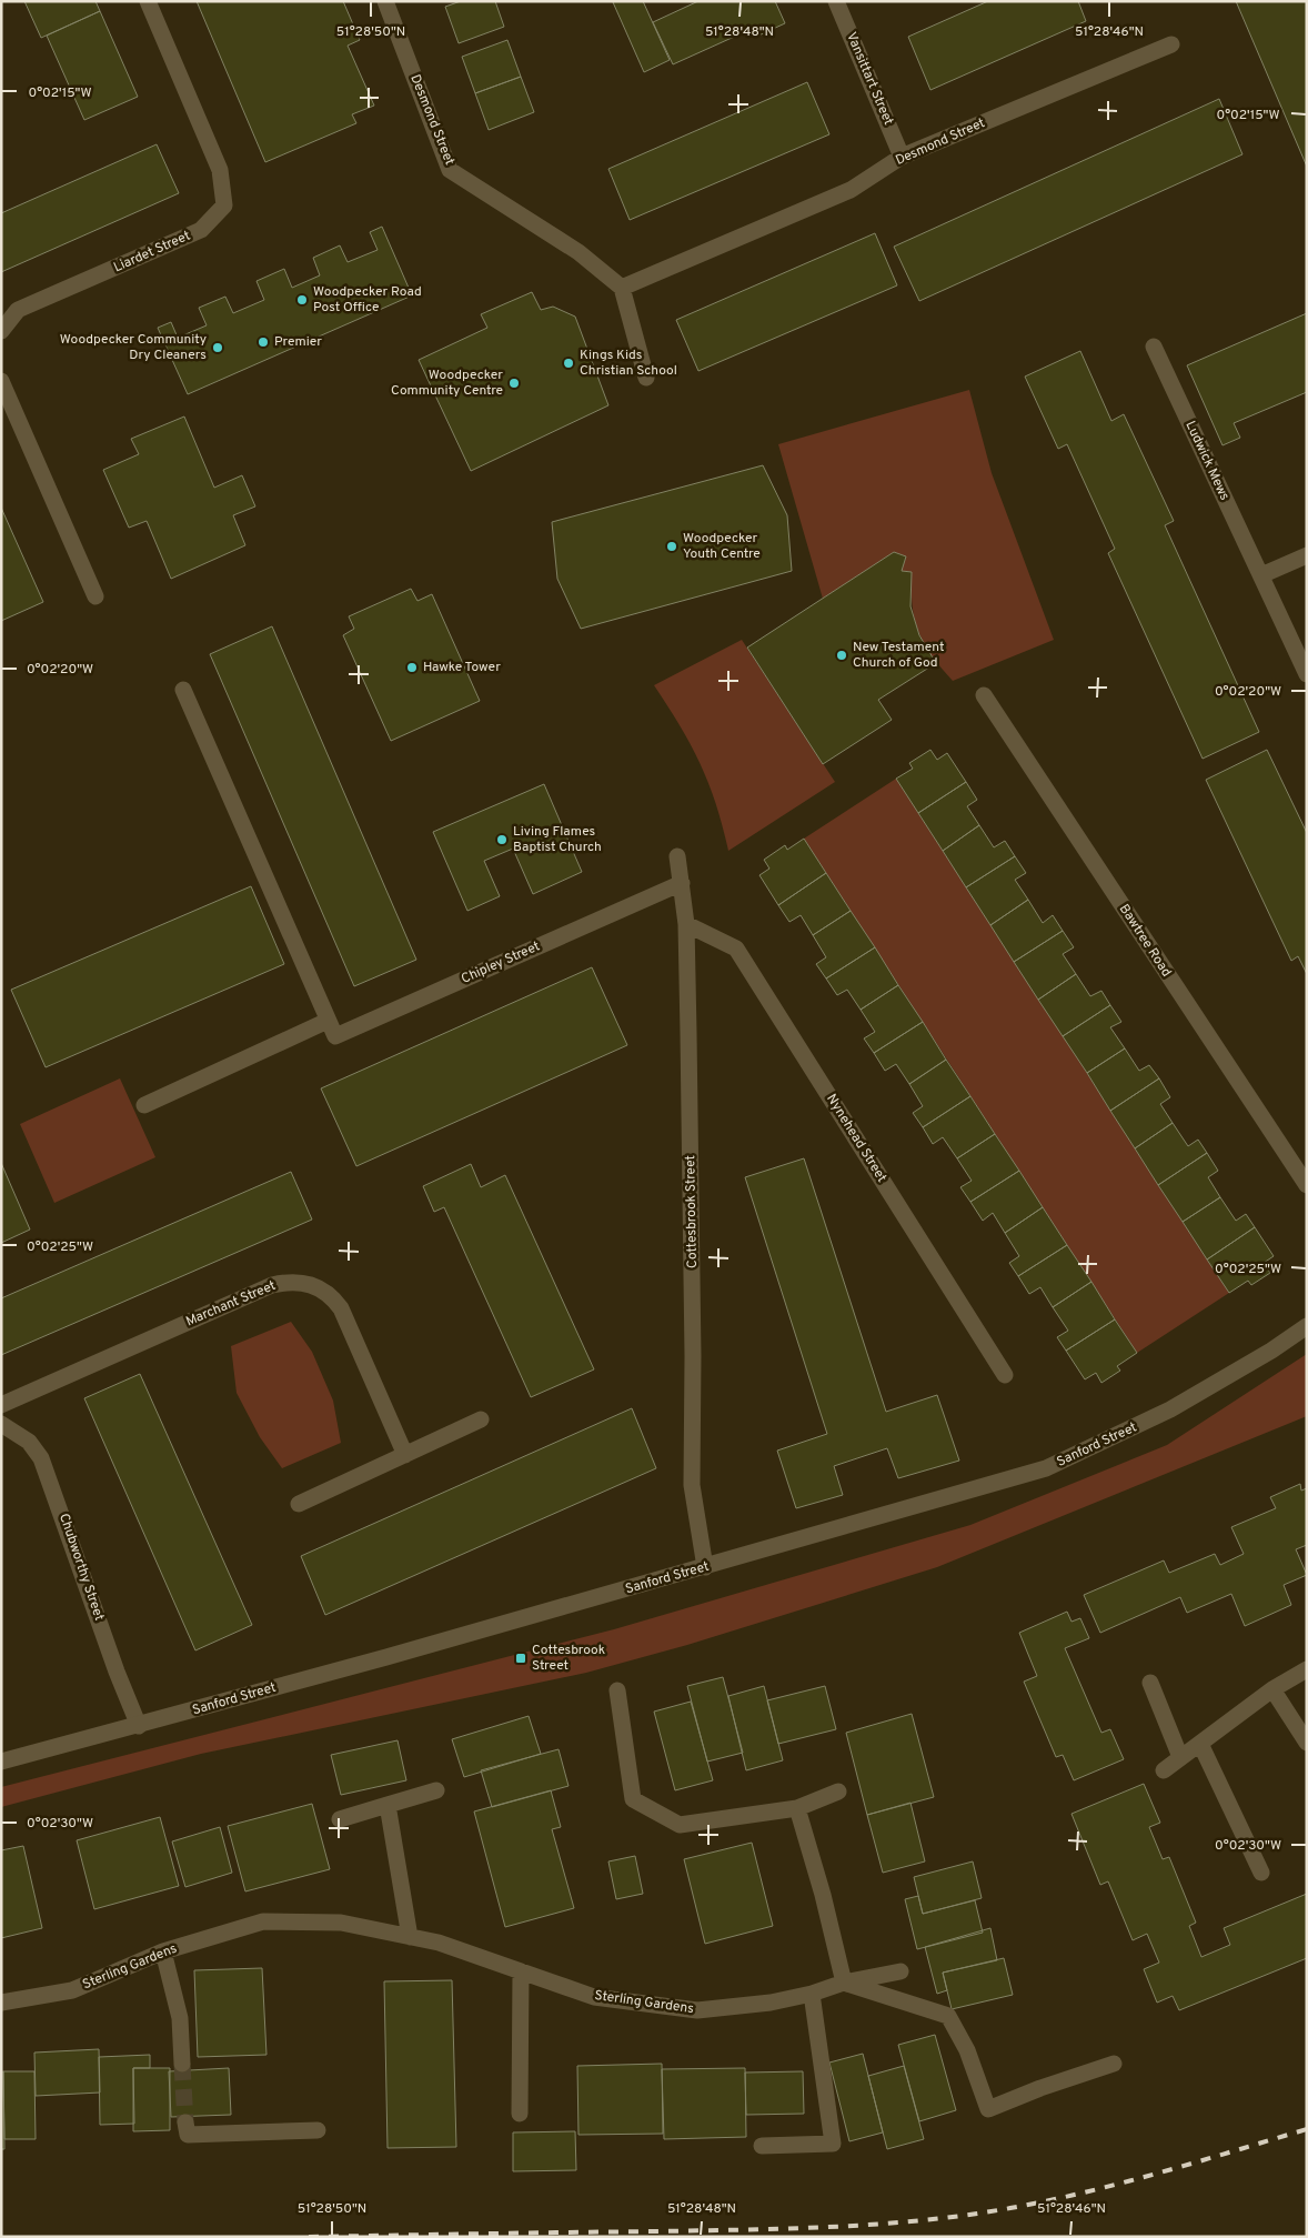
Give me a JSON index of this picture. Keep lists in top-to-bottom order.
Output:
{
  "streets": {
    "street": [
      "Vansittart Street",
      "Desmond Street",
      "Liardet Street",
      "Ludwick Mews",
      "Bawtree Road",
      "Chipley Street",
      "Nynehead Street",
      "Cottesbrook Street",
      "Marchant Street",
      "Sanford Street",
      "Chubworthy Street",
      "Sterling Gardens"
    ]
  },
  "crossings": [
    ["Vansittart Street", "Desmond Street"],
    ["Chipley Street", "Cottesbrook Street"],
    ["Nynehead Street", "Cottesbrook Street"],
    ["Cottesbrook Street", "Sanford Street"],
    ["Sanford Street", "Chubworthy Street"]
  ],
  "places": {
    "other": [
      "Woodpecker Road Post Office",
      "Premier",
      "Woodpecker Community Dry Cleaners",
      "Kings Kids Christian School",
      "Woodpecker Community Centre",
      "Woodpecker Youth Centre",
      "New Testament Church of God",
      "Hawke Tower",
      "Living Flames Baptist Church"
    ],
    "transit": ["Cottesbrook Street"]
  },
  "coordinates": [
    "51°28'50\"N",
    "51°28'48\"N",
    "51°28'46\"N",
    "0°02'15\"W",
    "0°02'20\"W",
    "0°02'25\"W",
    "0°02'30\"W"
  ]
}
